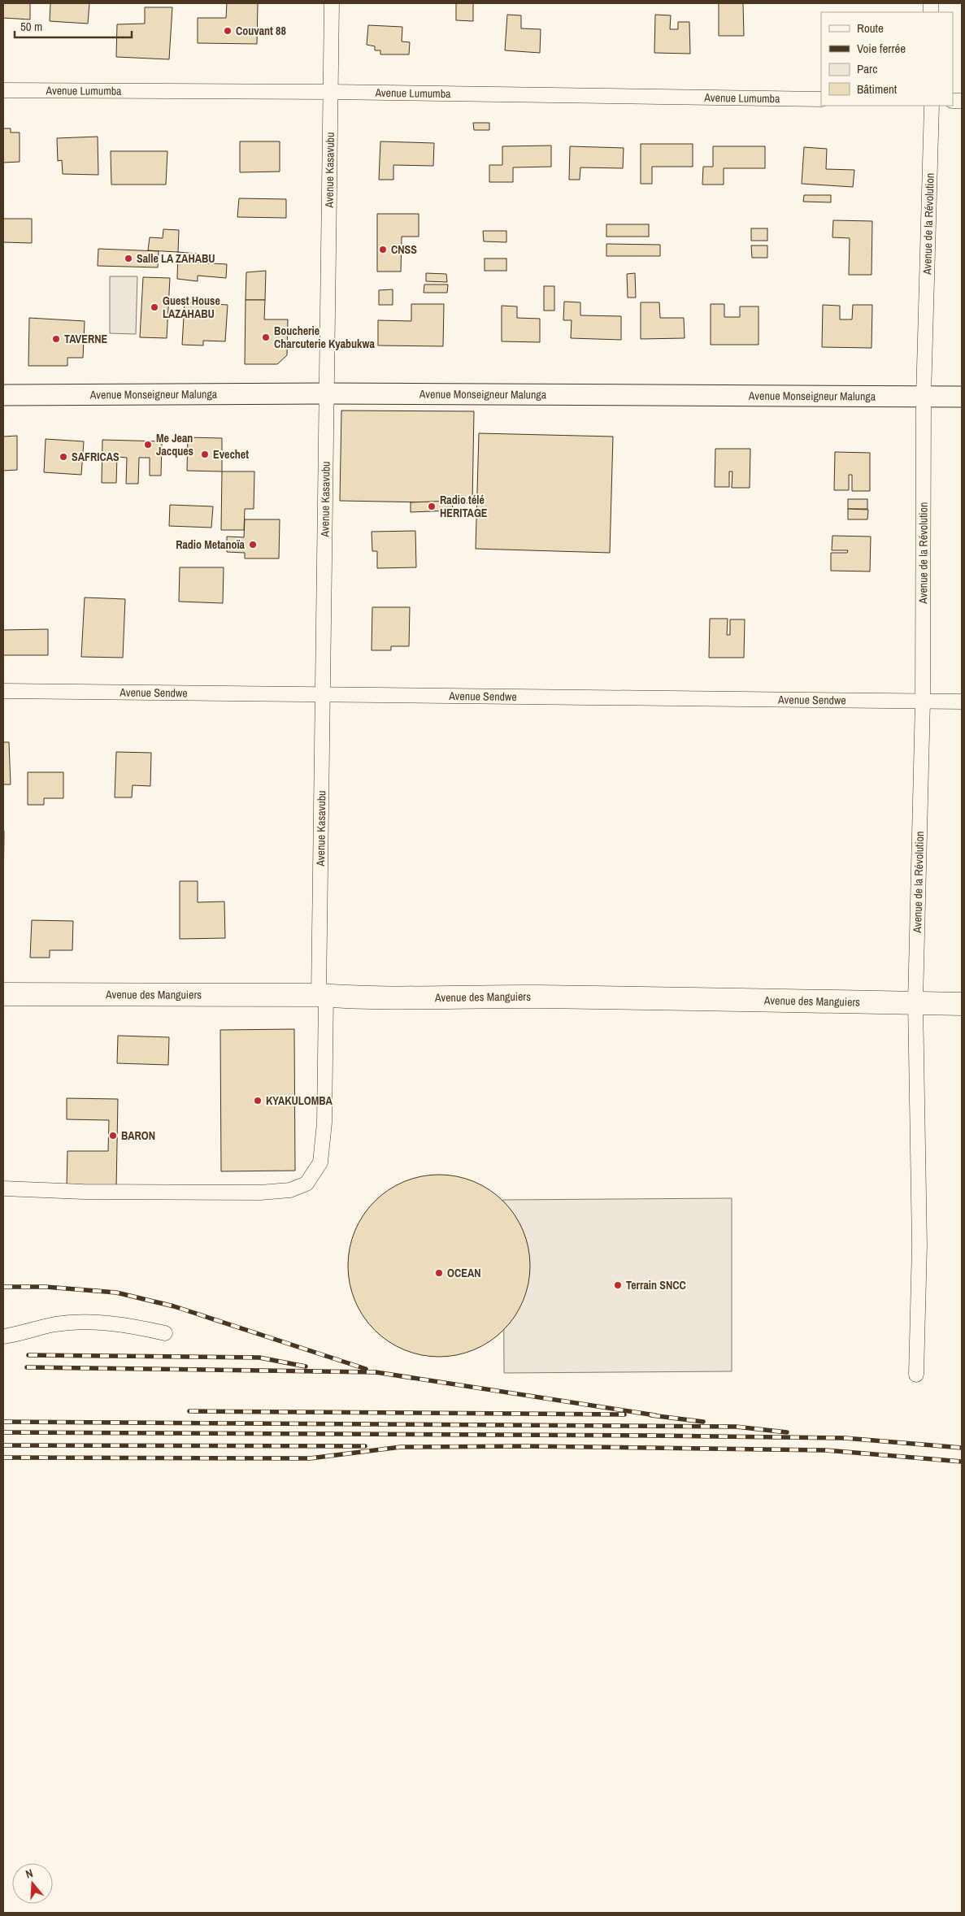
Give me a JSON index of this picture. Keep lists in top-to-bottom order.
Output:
{
  "streets": {
    "highway": ["Avenue des Manguiers"],
    "street": [
      "Avenue Lumumba",
      "Avenue Kasavubu",
      "Avenue de la Révolution",
      "Avenue Monseigneur Malunga",
      "Avenue Sendwe"
    ]
  },
  "crossings": [
    ["Avenue Lumumba", "Avenue Kasavubu"],
    ["Avenue Kasavubu", "Avenue Monseigneur Malunga"],
    ["Avenue Kasavubu", "Avenue Sendwe"],
    ["Avenue Kasavubu", "Avenue des Manguiers"],
    ["Avenue de la Révolution", "Avenue Monseigneur Malunga"],
    ["Avenue de la Révolution", "Avenue Sendwe"],
    ["Avenue de la Révolution", "Avenue des Manguiers"]
  ],
  "places": [
    "Couvant 88",
    "CNSS",
    "Salle LA ZAHABU",
    "Guest House LAZAHABU",
    "Boucherie Charcuterie Kyabukwa",
    "TAVERNE",
    "Me Jean Jacques",
    "Evechet",
    "SAFRICAS",
    "Radio télé HERITAGE",
    "Radio Metanoïa",
    "KYAKULOMBA",
    "BARON",
    "OCEAN",
    "Terrain SNCC"
  ],
  "legend": [
    "Route",
    "Voie ferrée",
    "Parc",
    "Bâtiment"
  ],
  "scale_bar": "50 m",
  "north": "top"
}
